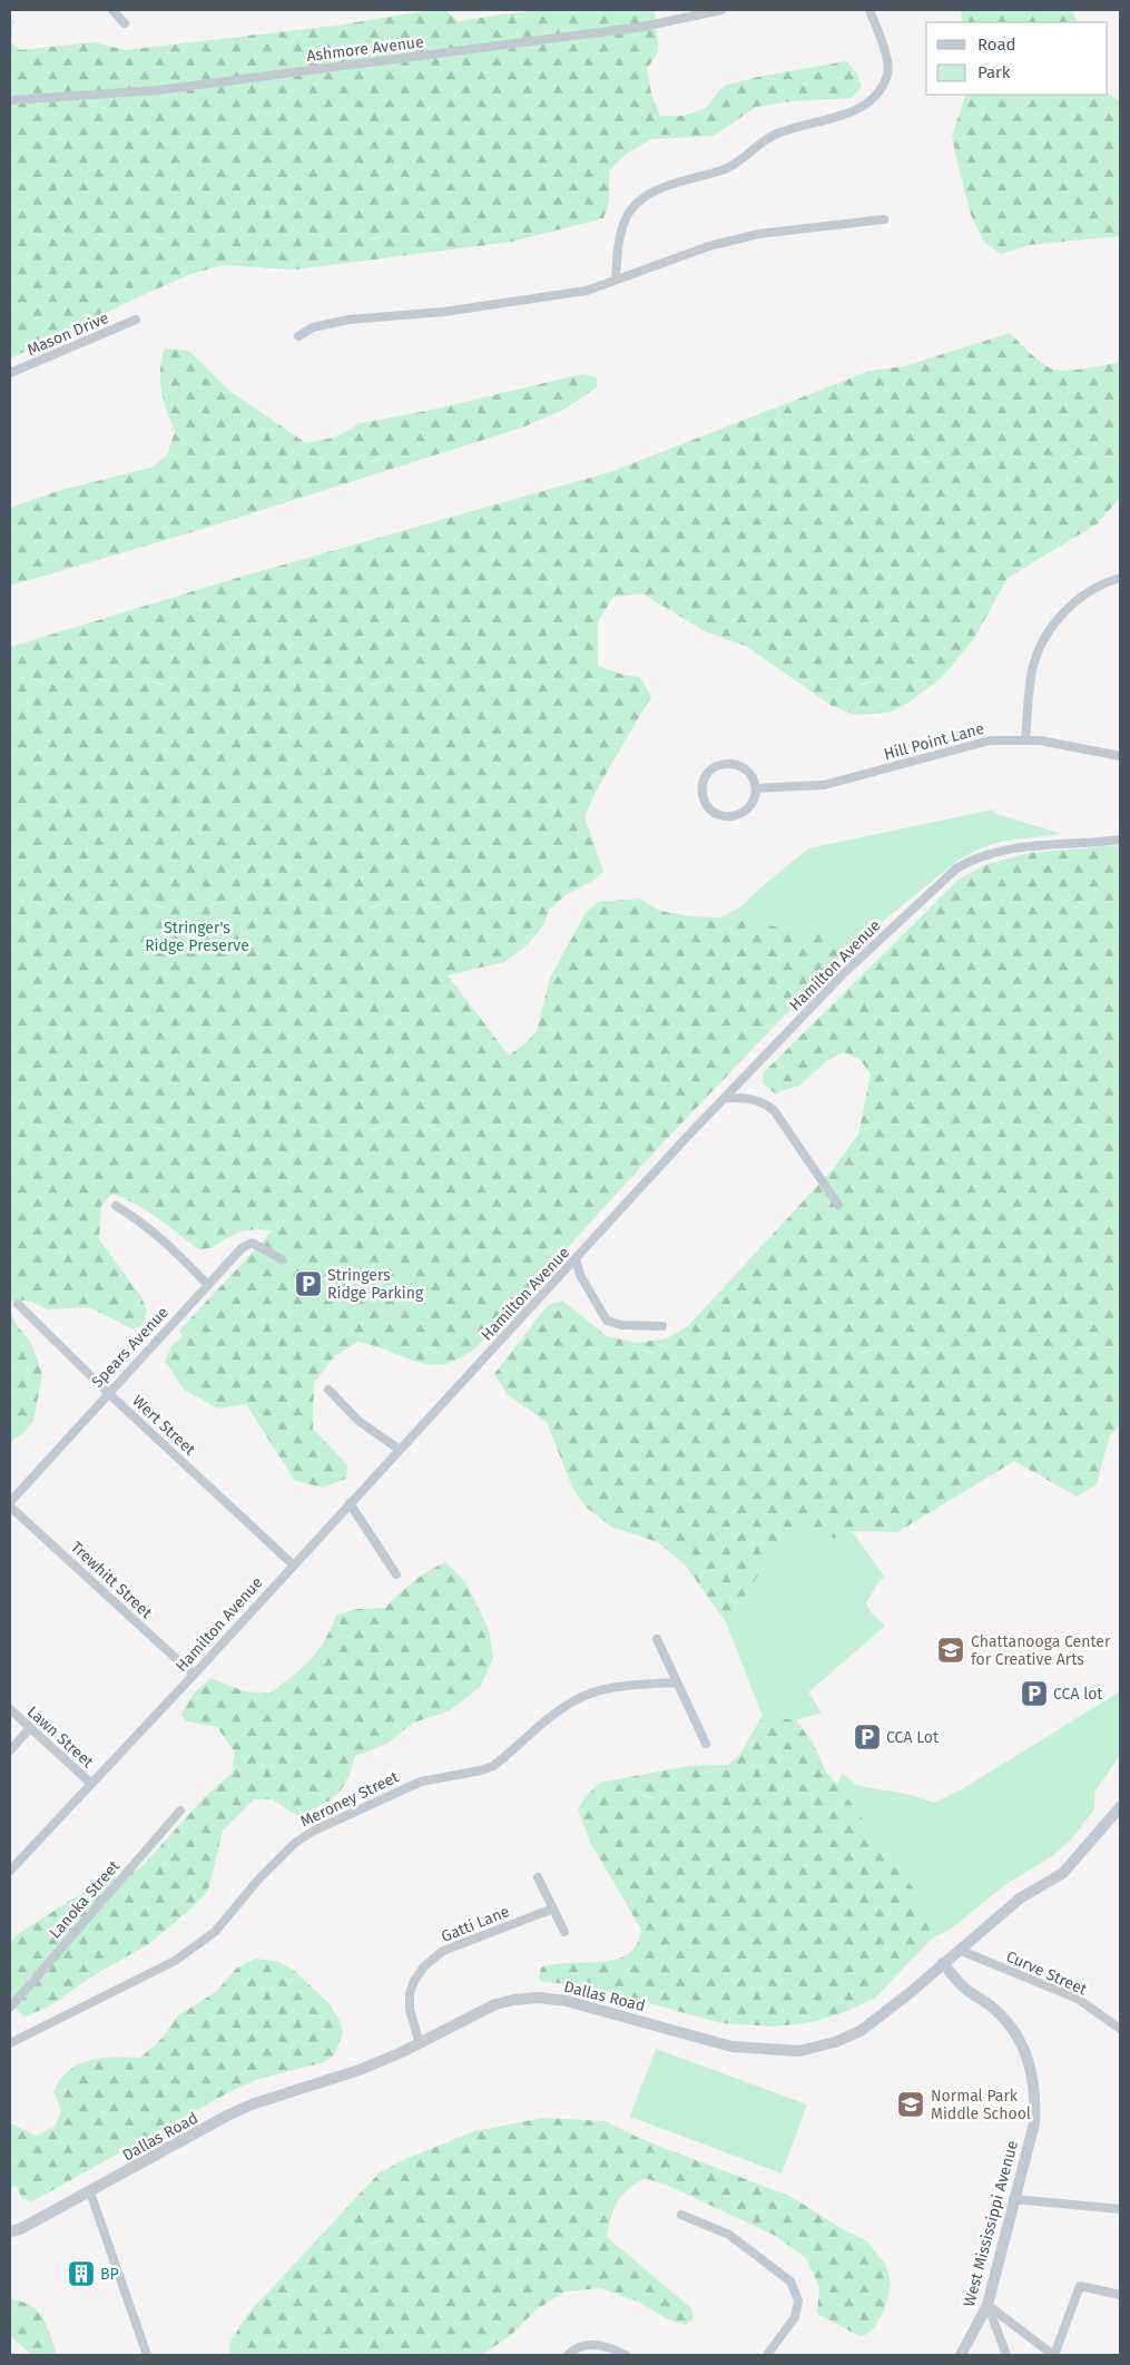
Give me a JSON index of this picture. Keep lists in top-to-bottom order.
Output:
{
  "streets": {
    "street": [
      "Ashmore Avenue",
      "Mason Drive",
      "Hill Point Lane",
      "Hamilton Avenue",
      "Spears Avenue",
      "Wert Street",
      "Trewhitt Street",
      "Lawn Street",
      "Meroney Street",
      "Lanoka Street",
      "Gatti Lane",
      "Curve Street",
      "Dallas Road",
      "West Mississippi Avenue"
    ]
  },
  "crossings": [
    ["Hamilton Avenue", "Wert Street"],
    ["Hamilton Avenue", "Trewhitt Street"],
    ["Hamilton Avenue", "Lawn Street"],
    ["Spears Avenue", "Wert Street"],
    ["Gatti Lane", "Dallas Road"],
    ["Curve Street", "Dallas Road"],
    ["Dallas Road", "West Mississippi Avenue"]
  ],
  "parks": ["Stringer's Ridge Preserve"],
  "places": {
    "parking": ["Stringers Ridge Parking", "CCA lot", "CCA Lot"],
    "school or university": ["Chattanooga Center for Creative Arts", "Normal Park Middle School"],
    "building": ["BP"]
  },
  "legend": ["Road", "Park"]
}
